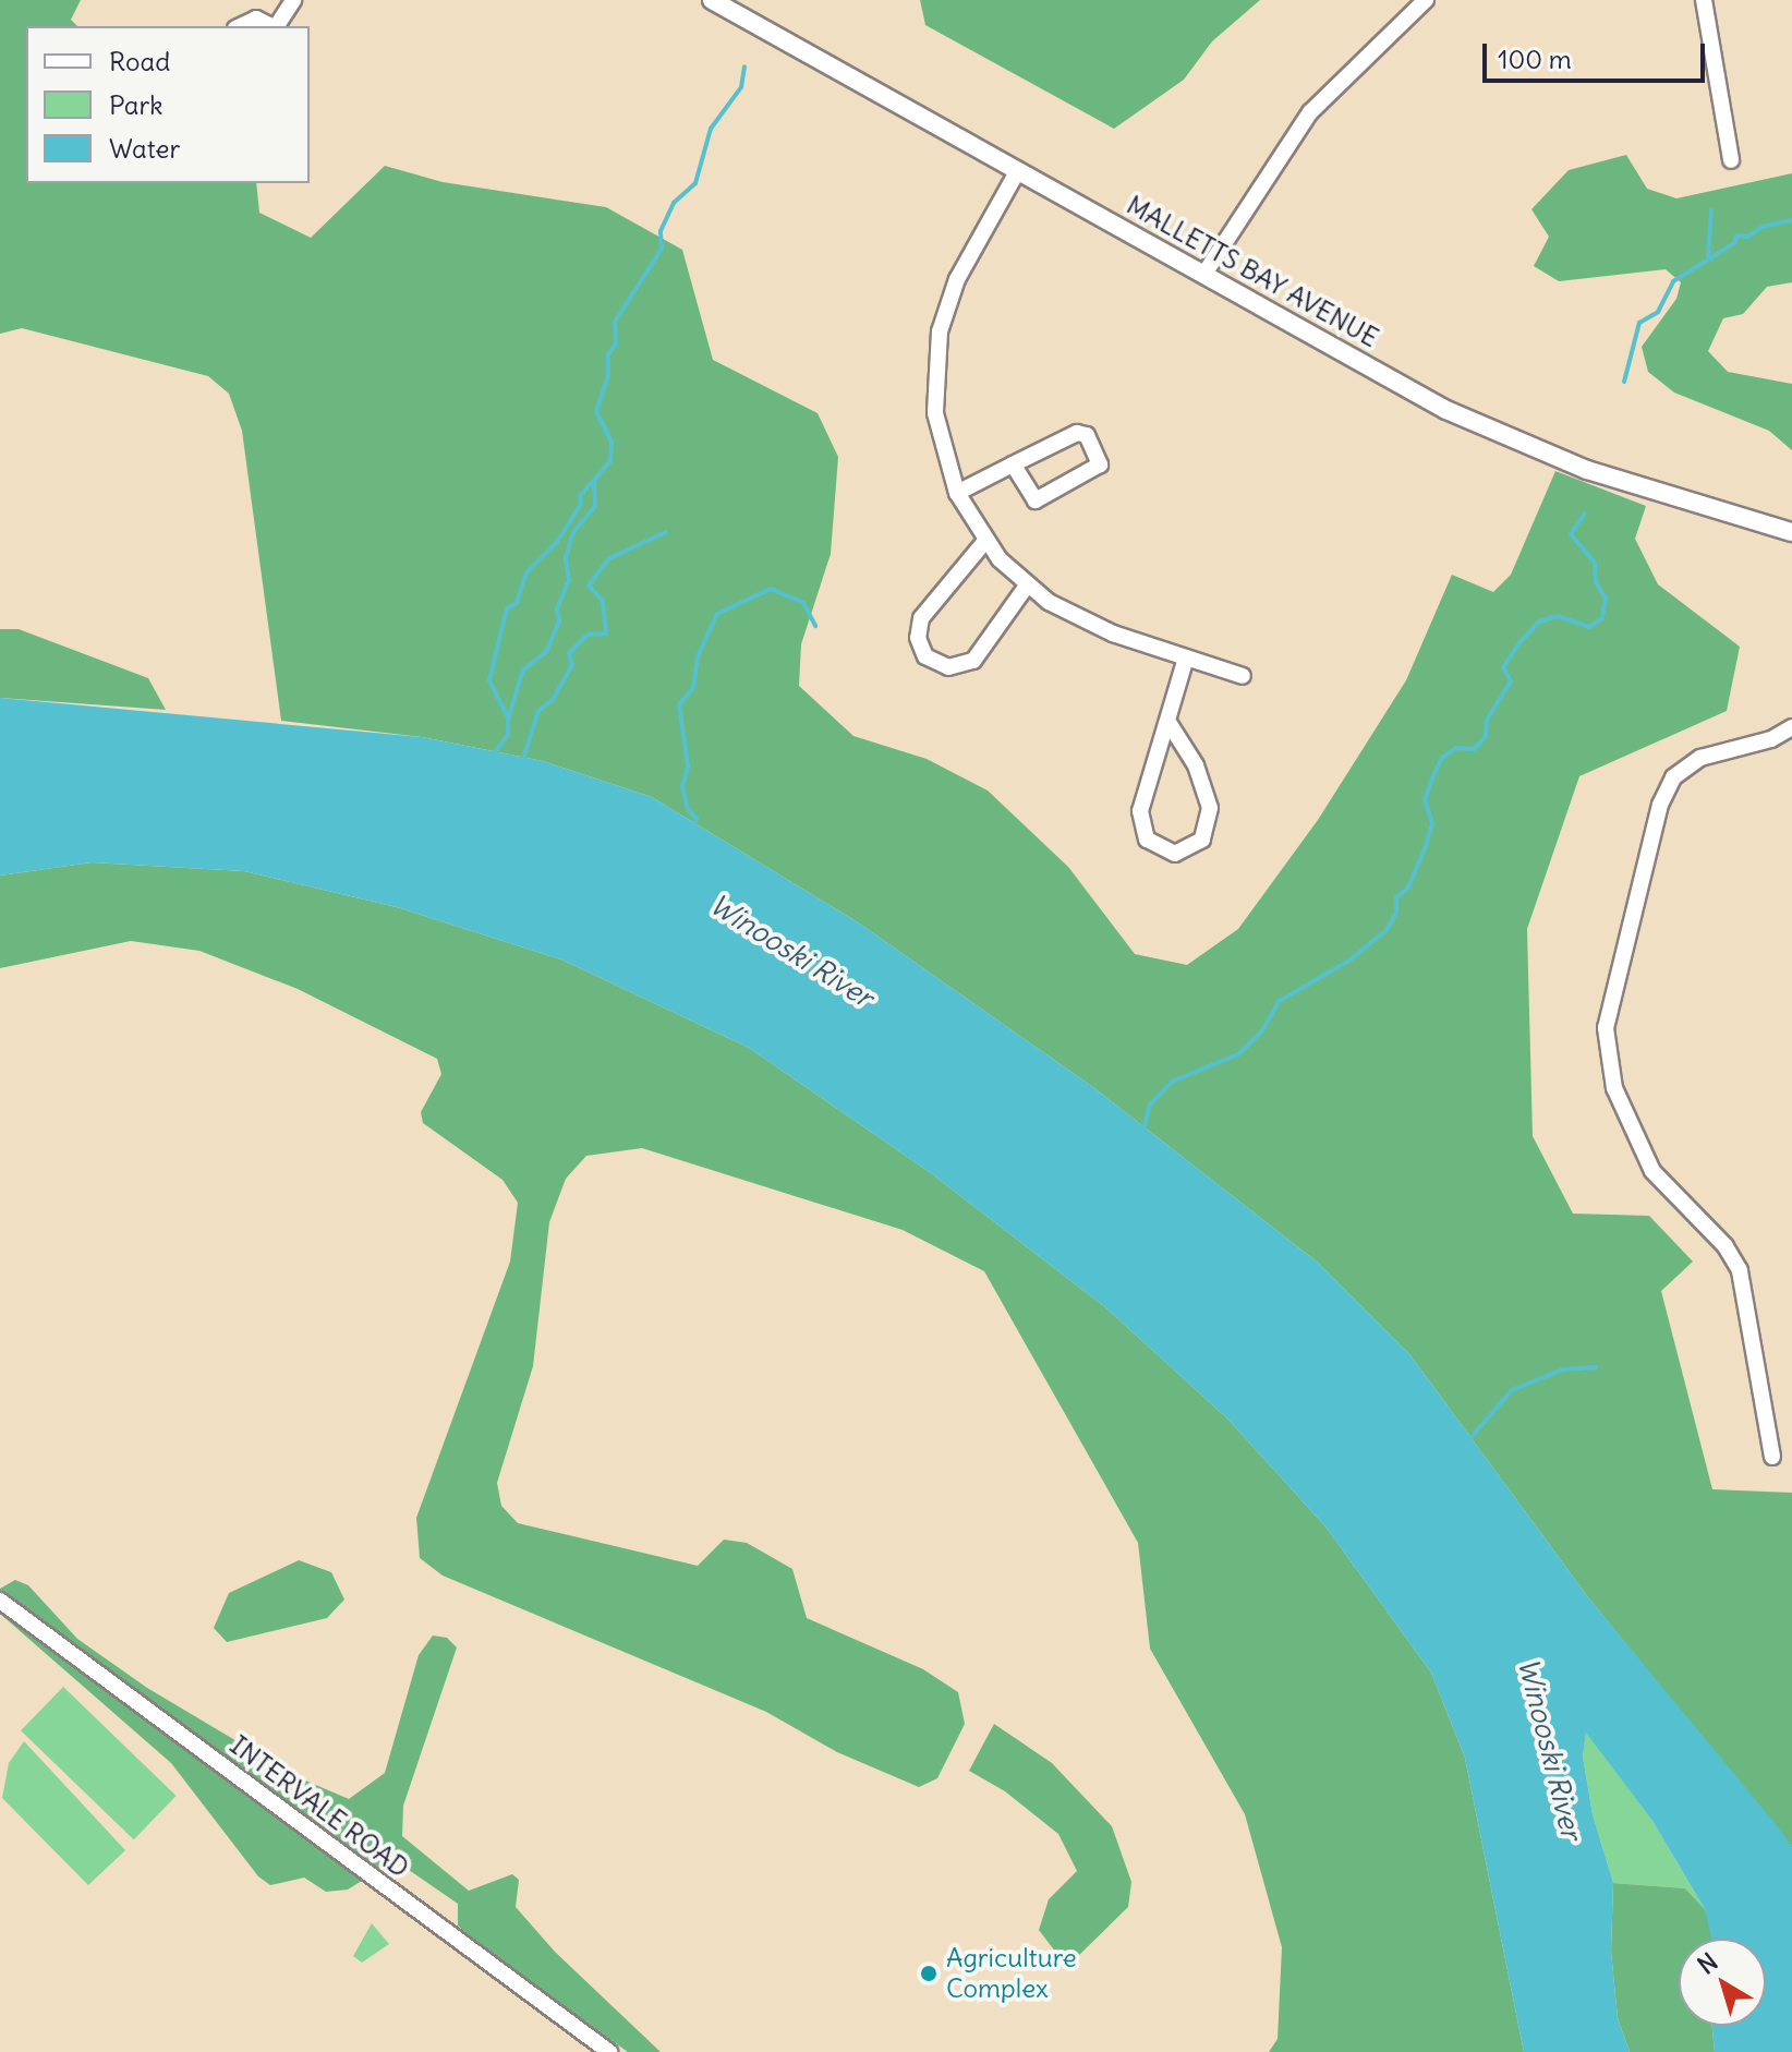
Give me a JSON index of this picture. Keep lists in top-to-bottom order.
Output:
{
  "streets": {
    "street": ["MALLETTS BAY AVENUE", "INTERVALE ROAD"]
  },
  "water": ["Winooski River"],
  "places": ["Agriculture Complex"],
  "legend": ["Road", "Park", "Water"],
  "scale_bar": "100 m",
  "north": "top left"
}
